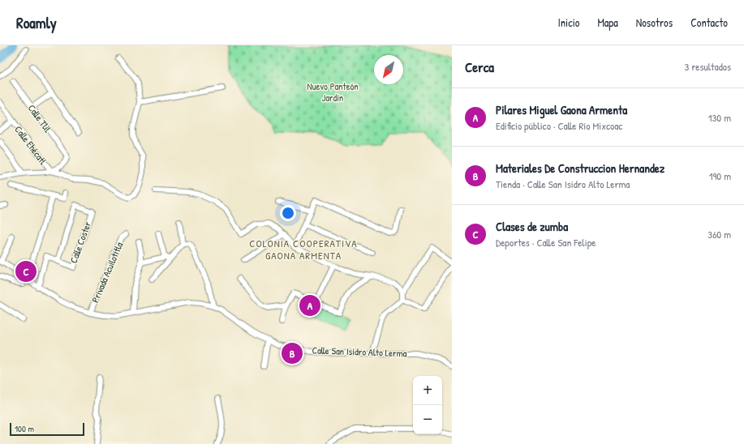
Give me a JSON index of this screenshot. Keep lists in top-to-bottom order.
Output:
{
  "streets": {
    "street": [
      "Calle Tlil",
      "Calle Ehécatl",
      "Calle Coster",
      "Privada Acuilotitla",
      "Calle San Isidro Alto Lerma"
    ]
  },
  "crossings": [
    ["Calle Tlil", "Calle Ehécatl"],
    ["Calle Coster", "Calle San Isidro Alto Lerma"],
    ["Privada Acuilotitla", "Calle San Isidro Alto Lerma"]
  ],
  "districts": ["COLONIA COOPERATIVA GAONA ARMENTA"],
  "parks": ["Nuevo Panteón Jardín"],
  "scale_bar": "100 m",
  "north": "bottom left",
  "page": {
    "header": "Roamly",
    "nav": [
      "Inicio",
      "Mapa",
      "Nosotros",
      "Contacto"
    ],
    "heading": ["Cerca", "3 resultados"],
    "list": [
      {
        "mark": "A",
        "name": "Pilares Miguel Gaona Armenta",
        "note": "Edificio público · Calle Río Mixcoac",
        "value": "130 m"
      },
      {
        "mark": "B",
        "name": "Materiales De Construccion Hernandez",
        "note": "Tienda · Calle San Isidro Alto Lerma",
        "value": "190 m"
      },
      {
        "mark": "C",
        "name": "Clases de zumba",
        "note": "Deportes · Calle San Felipe",
        "value": "360 m"
      }
    ],
    "pins": ["C", "A", "B"],
    "map_buttons": ["+", "−"],
    "scale": "100 m"
  }
}
